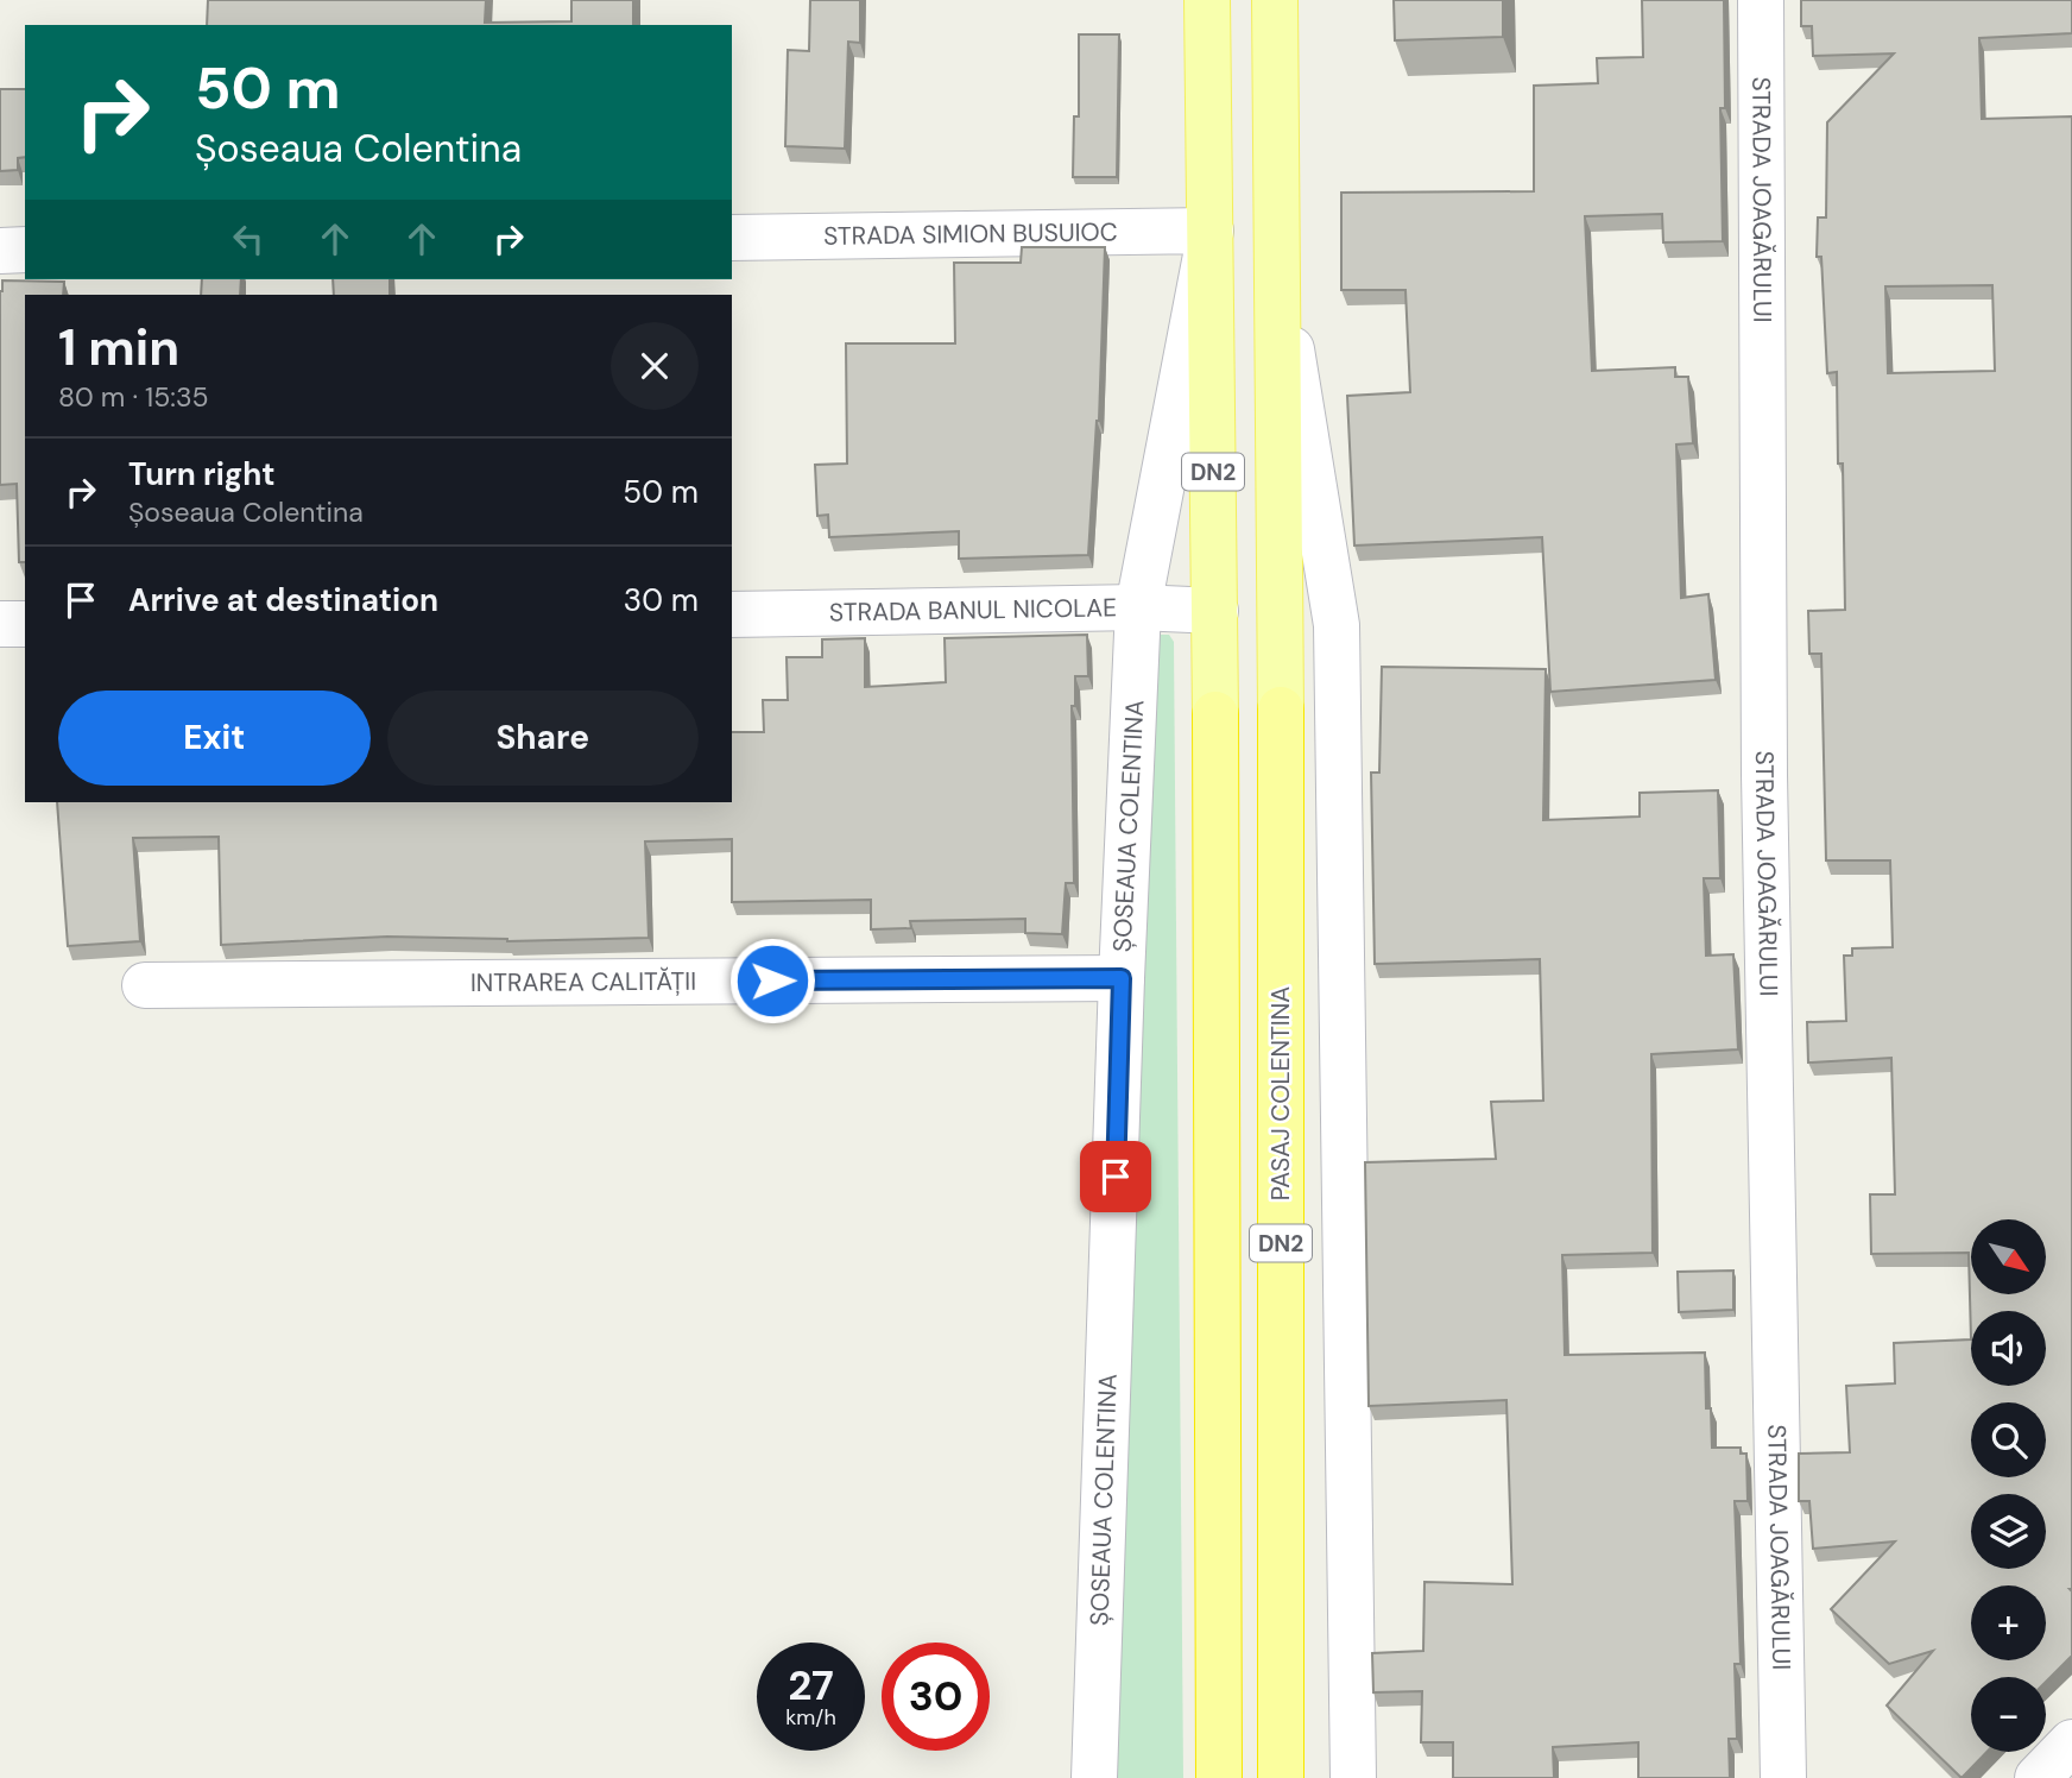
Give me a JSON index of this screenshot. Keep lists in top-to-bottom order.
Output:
{
  "streets": {
    "highway": ["DN2", "PASAJ COLENTINA"],
    "main road": ["ȘOSEAUA COLENTINA"],
    "street": [
      "STRADA JOAGĂRULUI",
      "STRADA SIMION BUSUIOC",
      "STRADA BANUL NICOLAE",
      "INTRAREA CALITĂȚII"
    ]
  },
  "crossings": [
    ["STRADA SIMION BUSUIOC", "ȘOSEAUA COLENTINA"],
    ["DN2", "ȘOSEAUA COLENTINA"],
    ["DN2", "PASAJ COLENTINA"],
    ["STRADA BANUL NICOLAE", "ȘOSEAUA COLENTINA"],
    ["ȘOSEAUA COLENTINA", "INTRAREA CALITĂȚII"]
  ],
  "north": "bottom right",
  "page": {
    "turn": ["50 m", "Șoseaua Colentina"],
    "heading": ["1 min", "80 m · 15:35"],
    "list": [
      {
        "name": "Turn right",
        "note": "Șoseaua Colentina",
        "value": "50 m"
      },
      {
        "name": "Arrive at destination",
        "value": "30 m"
      }
    ],
    "buttons": ["Exit", "Share"],
    "map_buttons": ["+", "−"],
    "speed": "27 km/h",
    "limit": "30"
  }
}
